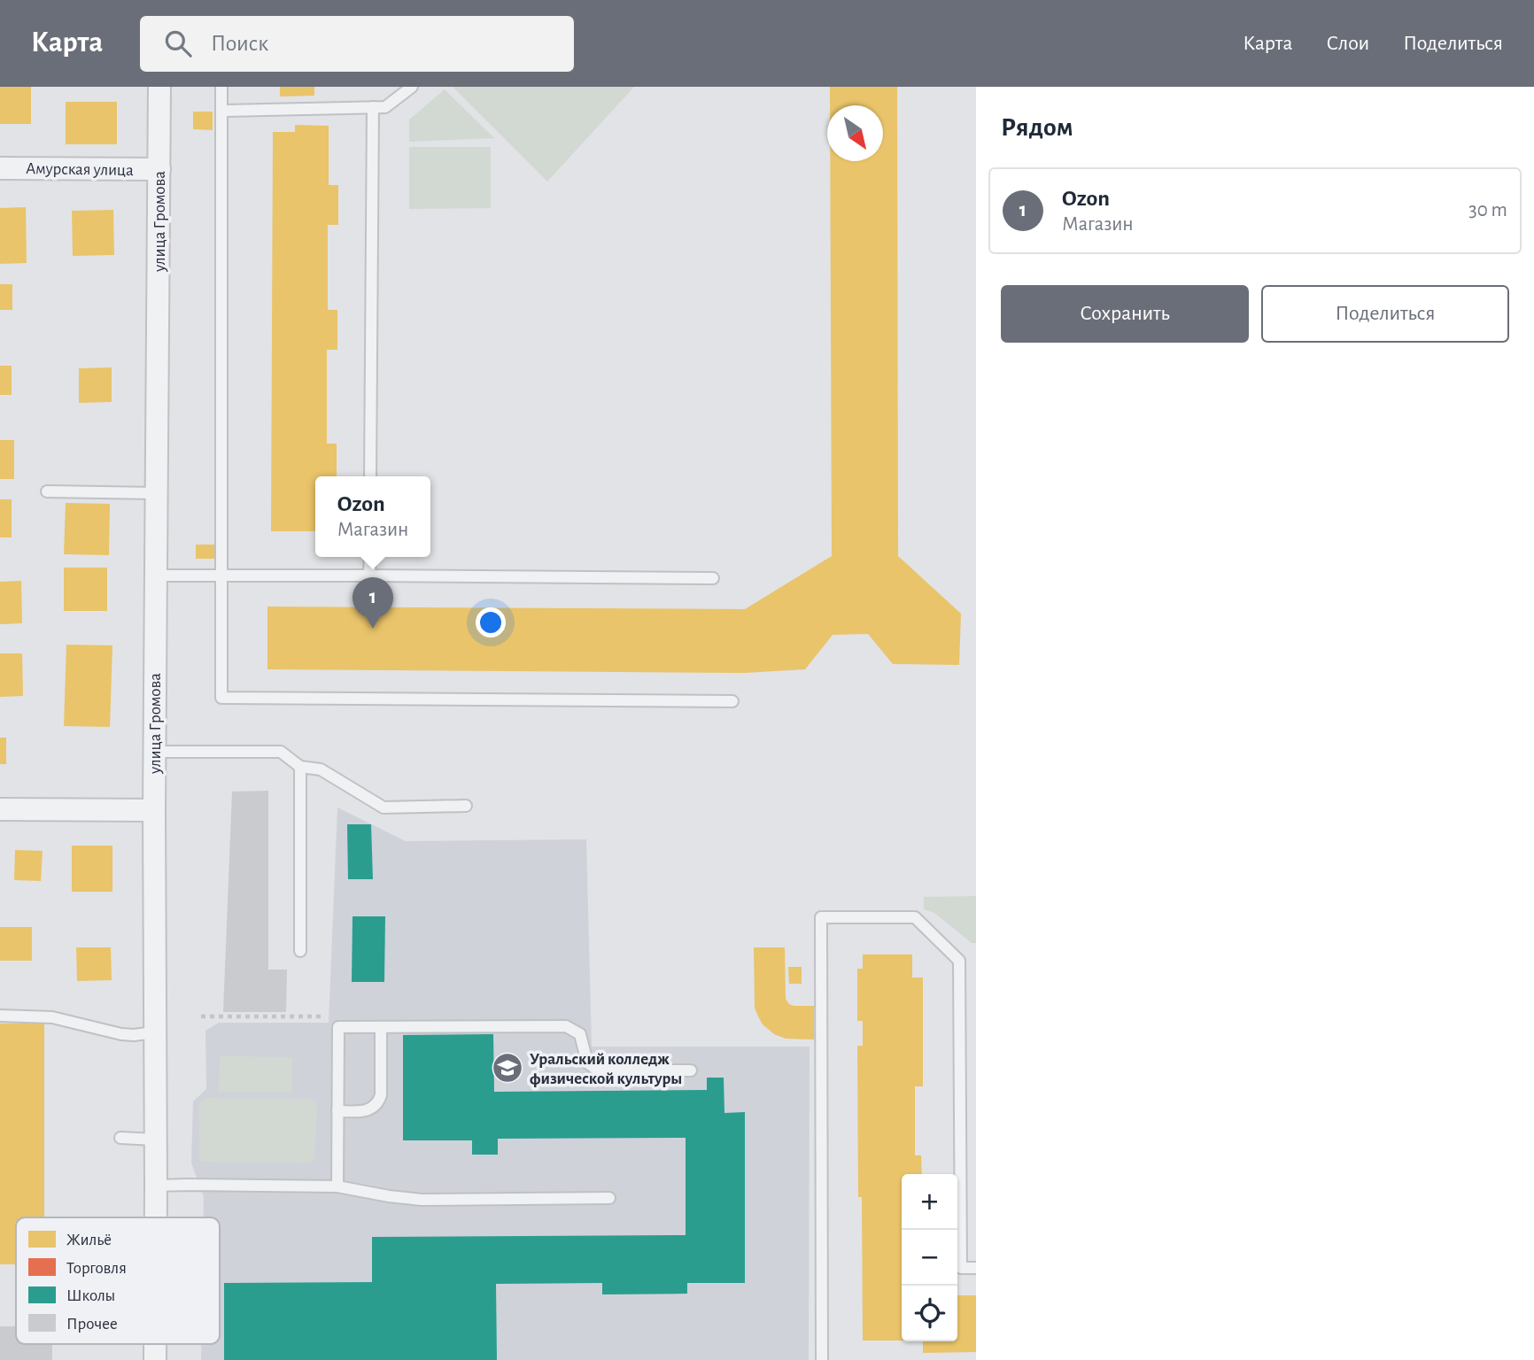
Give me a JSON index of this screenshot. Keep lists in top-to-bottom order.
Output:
{
  "streets": {
    "street": ["Амурская улица", "улица Громова"]
  },
  "crossings": [
    ["Амурская улица", "улица Громова"]
  ],
  "places": {
    "school or university": ["Уральский колледж физической культуры"]
  },
  "legend": [
    "Жильё",
    "Торговля",
    "Школы",
    "Прочее"
  ],
  "north": "bottom right",
  "page": {
    "header": "Карта",
    "search": "Поиск",
    "nav": ["Карта", "Слои", "Поделиться"],
    "heading": "Рядом",
    "list": [
      {
        "mark": "1",
        "name": "Ozon",
        "note": "Магазин",
        "value": "30 m"
      }
    ],
    "buttons": ["Сохранить", "Поделиться"],
    "popup": ["Ozon", "Магазин"],
    "pins": "1",
    "map_buttons": ["+", "−"]
  }
}
